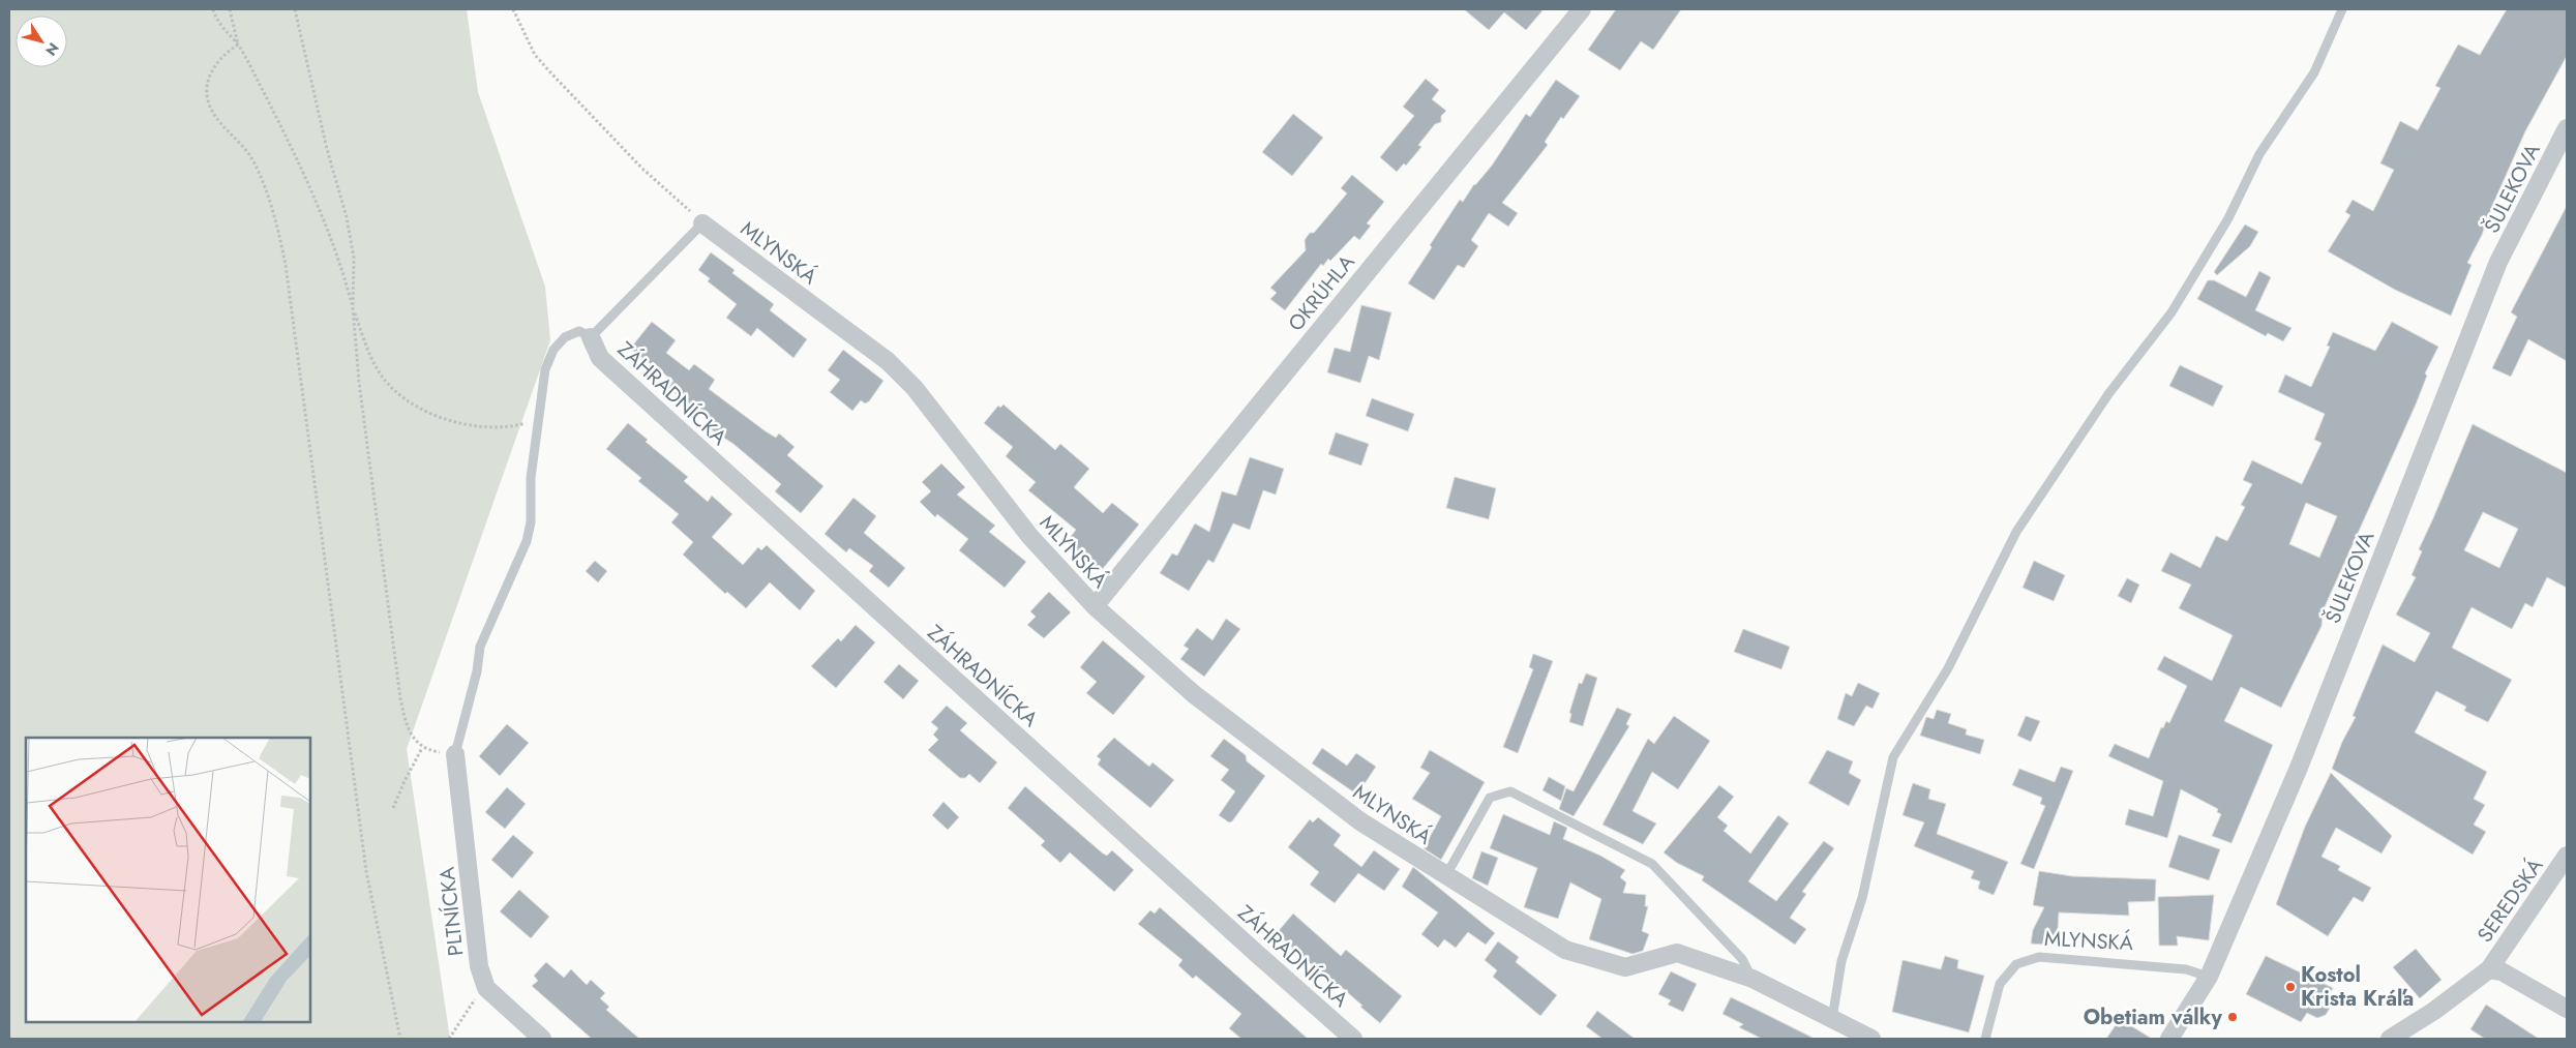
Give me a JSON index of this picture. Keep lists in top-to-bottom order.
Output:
{
  "streets": {
    "street": [
      "ŠULEKOVA",
      "MLYNSKÁ",
      "OKRÚHLA",
      "ZÁHRADNÍCKA",
      "SEREDSKÁ",
      "PLTNÍCKA"
    ]
  },
  "crossings": [
    ["ŠULEKOVA", "MLYNSKÁ"],
    ["MLYNSKÁ", "OKRÚHLA"]
  ],
  "places": ["Kostol Krista Kráľa", "Obetiam války"],
  "north": "bottom right"
}
